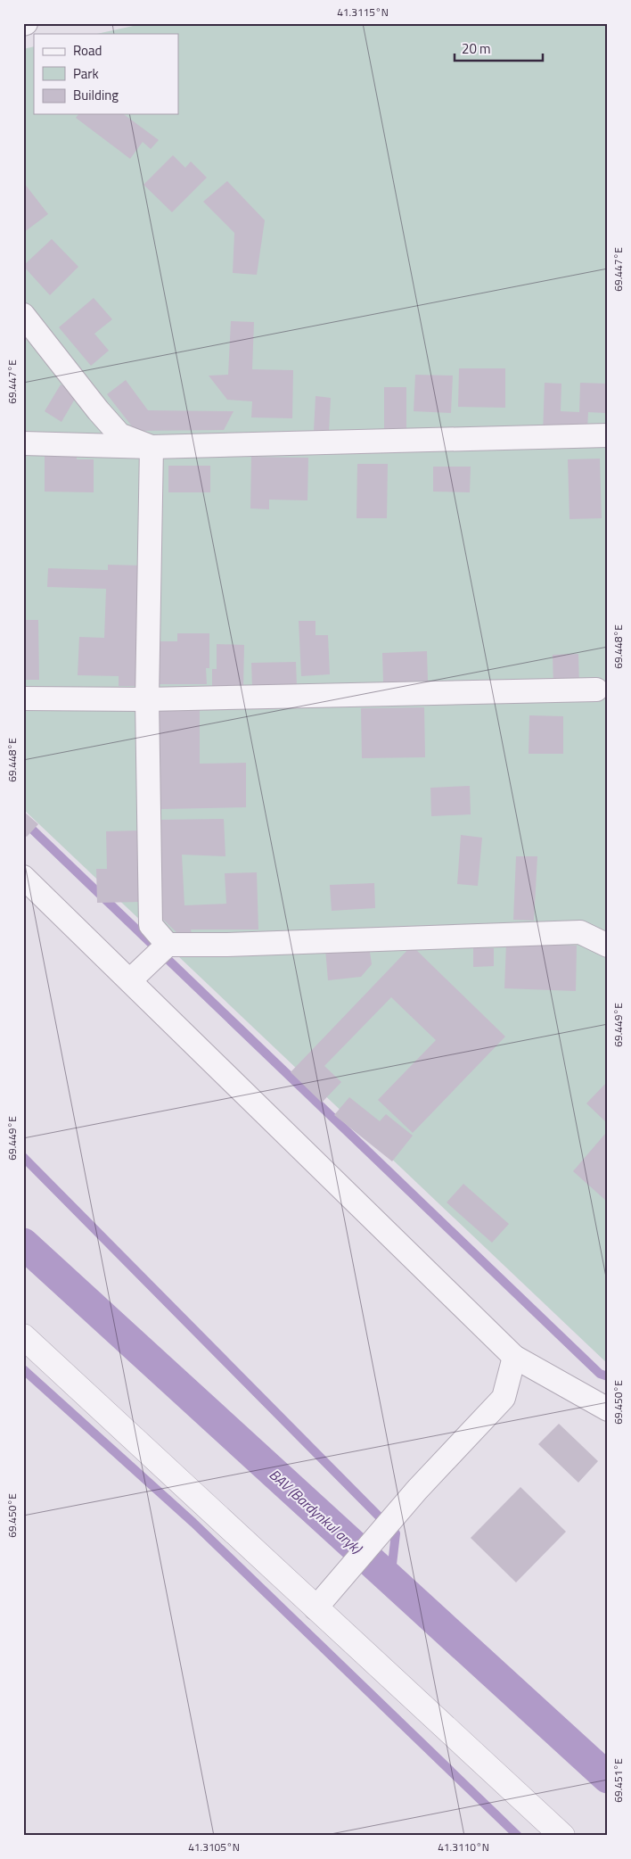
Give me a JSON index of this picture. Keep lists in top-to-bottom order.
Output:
{
  "water": ["BAV (Bardynkul aryk)"],
  "legend": ["Road", "Park", "Building"],
  "scale_bar": "20 m",
  "coordinates": [
    "41.3115°N",
    "69.447°E",
    "69.448°E",
    "69.449°E",
    "69.450°E",
    "69.451°E",
    "41.3105°N",
    "41.3110°N"
  ]
}
